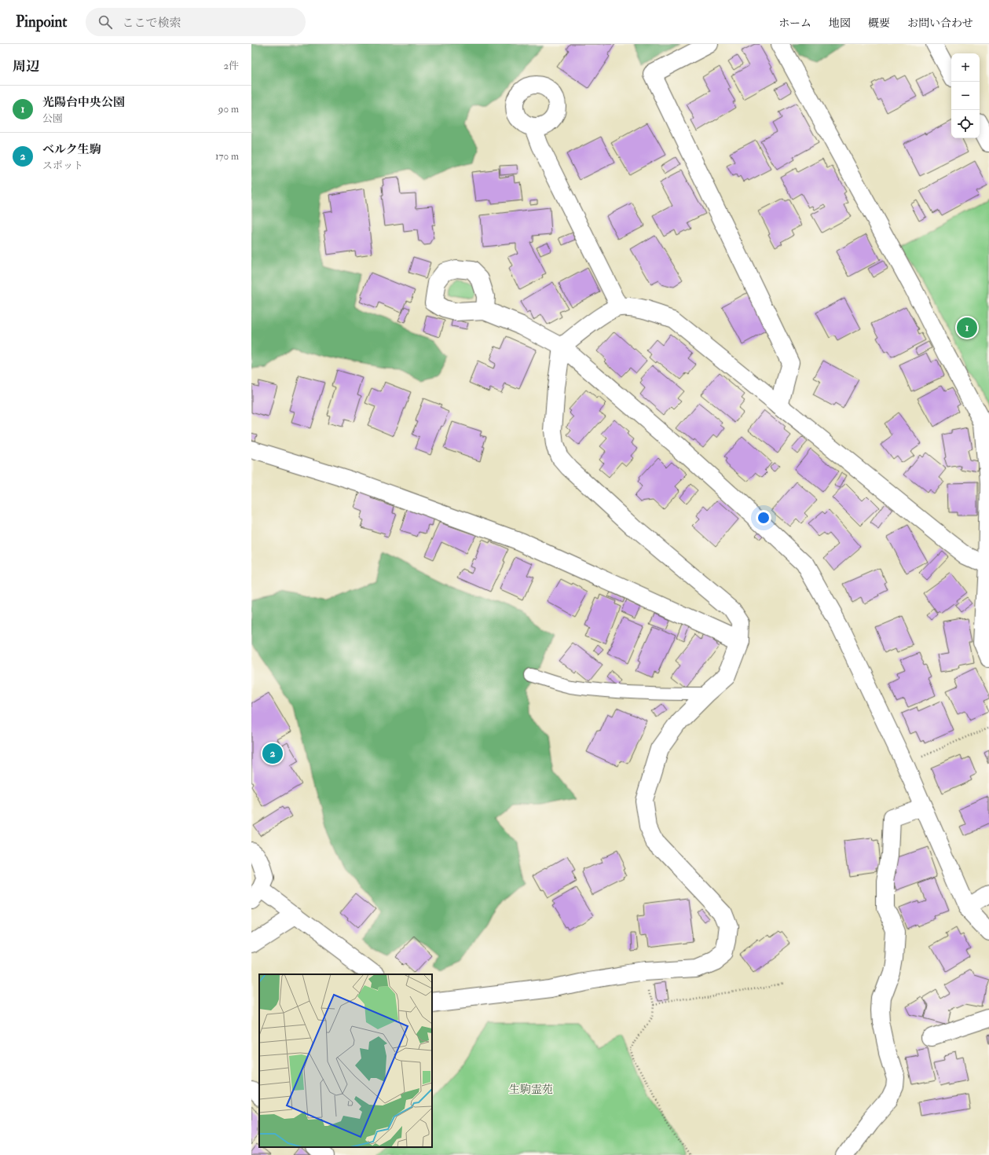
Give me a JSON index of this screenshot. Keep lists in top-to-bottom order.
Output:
{
  "parks": ["生駒霊苑"],
  "page": {
    "header": "Pinpoint",
    "search": "ここで検索",
    "nav": [
      "ホーム",
      "地図",
      "概要",
      "お問い合わせ"
    ],
    "heading": ["周辺", "2件"],
    "map_buttons": ["+", "−"],
    "list": [
      {
        "mark": "1",
        "name": "光陽台中央公園",
        "note": "公園",
        "value": "90 m"
      },
      {
        "mark": "2",
        "name": "ベルク生駒",
        "note": "スポット",
        "value": "170 m"
      }
    ],
    "pins": ["1", "2"]
  }
}
